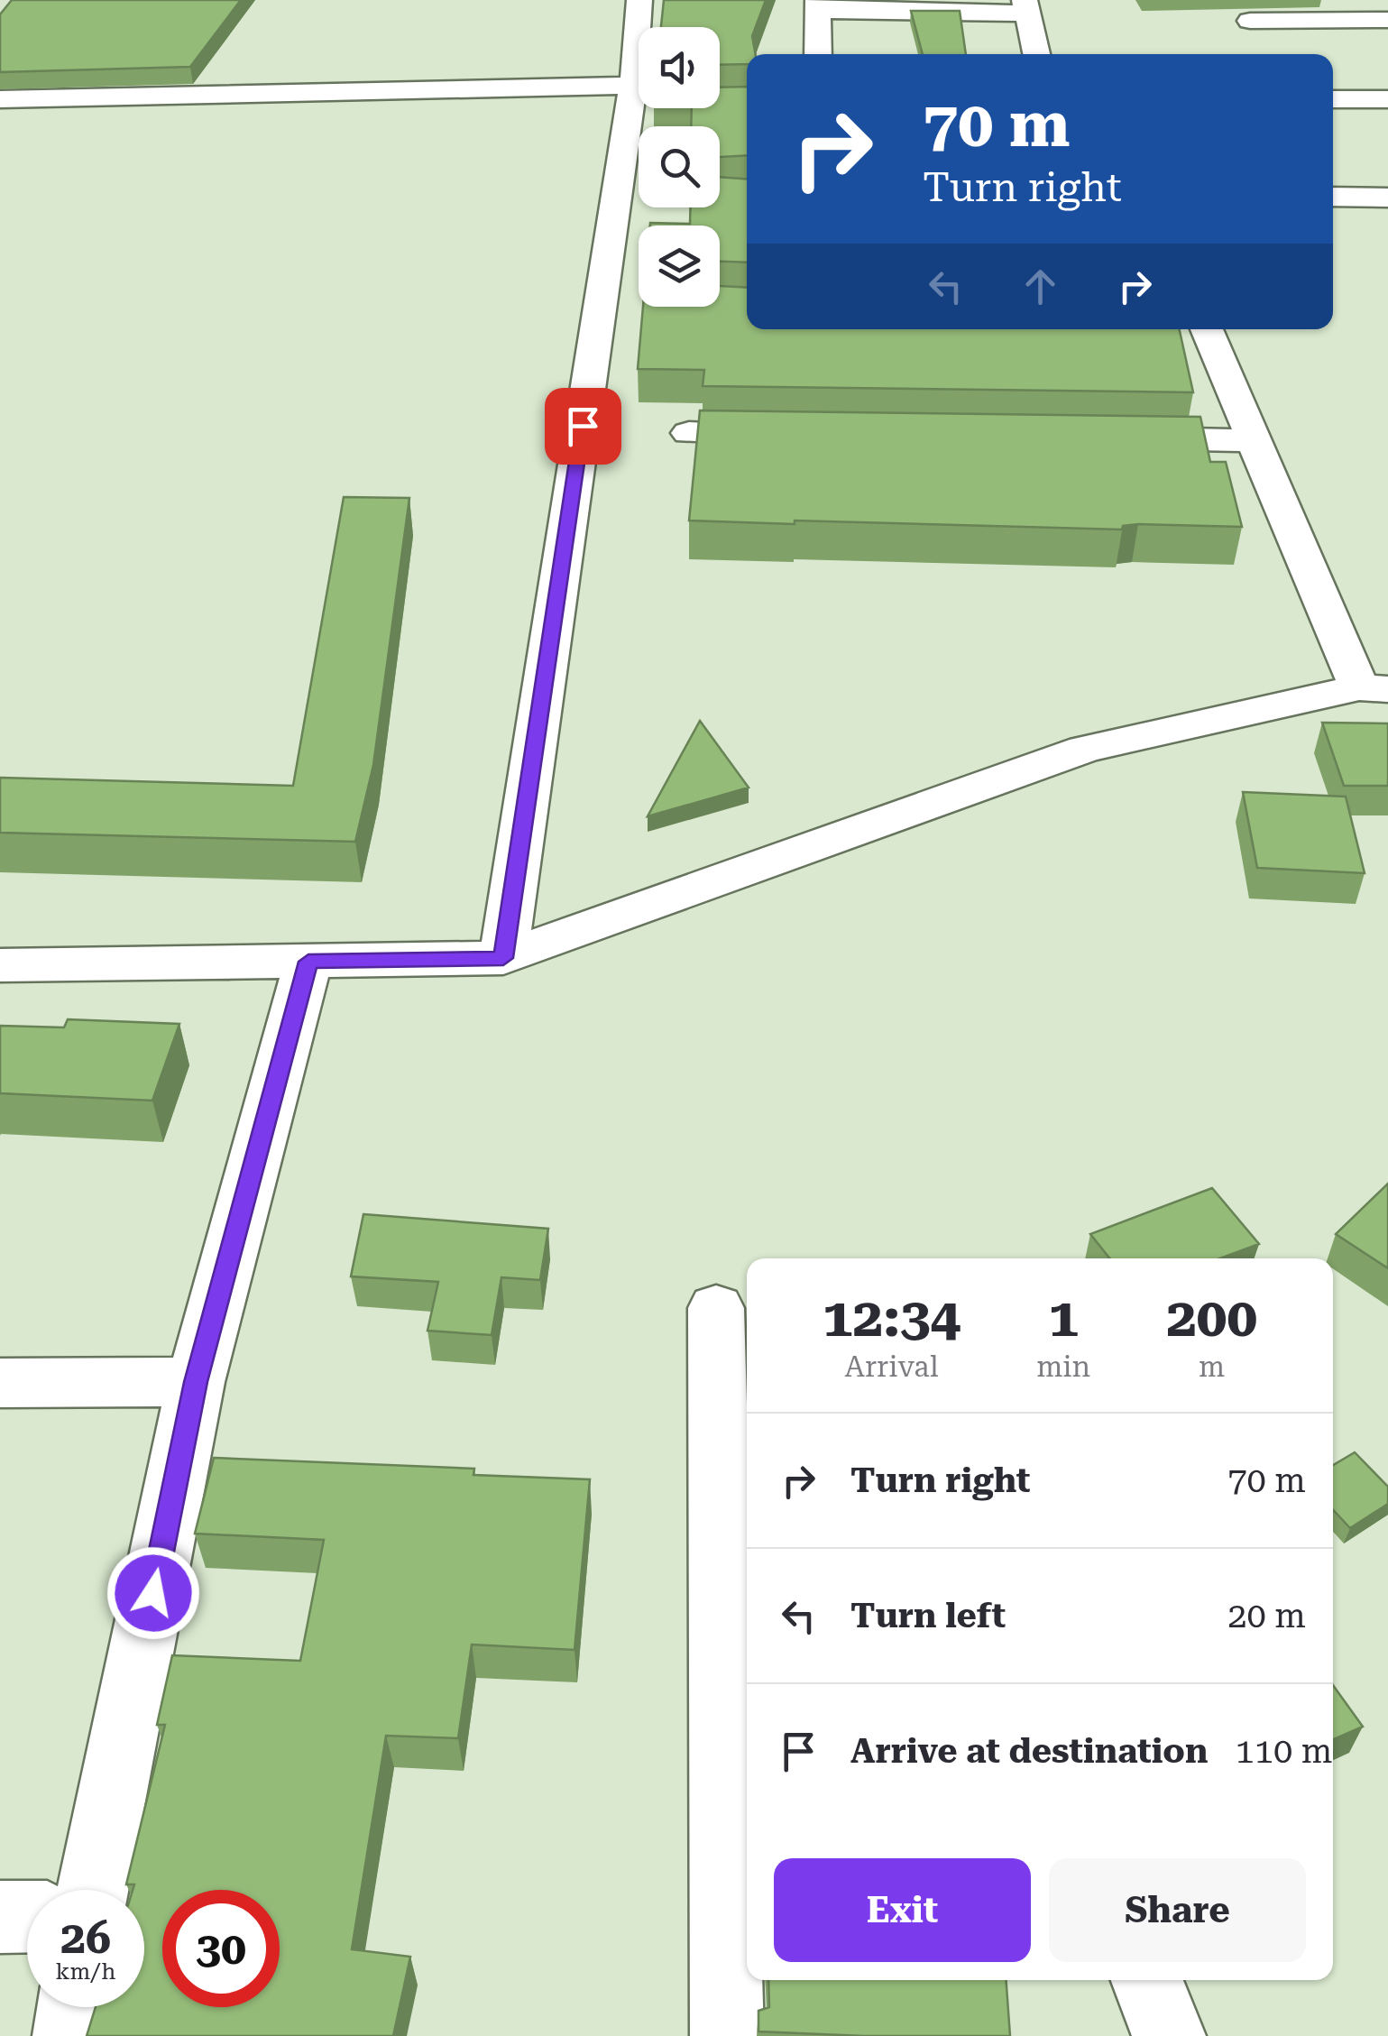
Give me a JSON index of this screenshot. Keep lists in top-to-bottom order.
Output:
{
  "page": {
    "turn": ["70 m", "Turn right"],
    "eta": [
      "12:34",
      "Arrival",
      "1",
      "min",
      "200",
      "m"
    ],
    "list": [
      {
        "name": "Turn right",
        "value": "70 m"
      },
      {
        "name": "Turn left",
        "value": "20 m"
      },
      {
        "name": "Arrive at destination",
        "value": "110 m"
      }
    ],
    "buttons": ["Exit", "Share"],
    "speed": "26 km/h",
    "limit": "30"
  }
}
